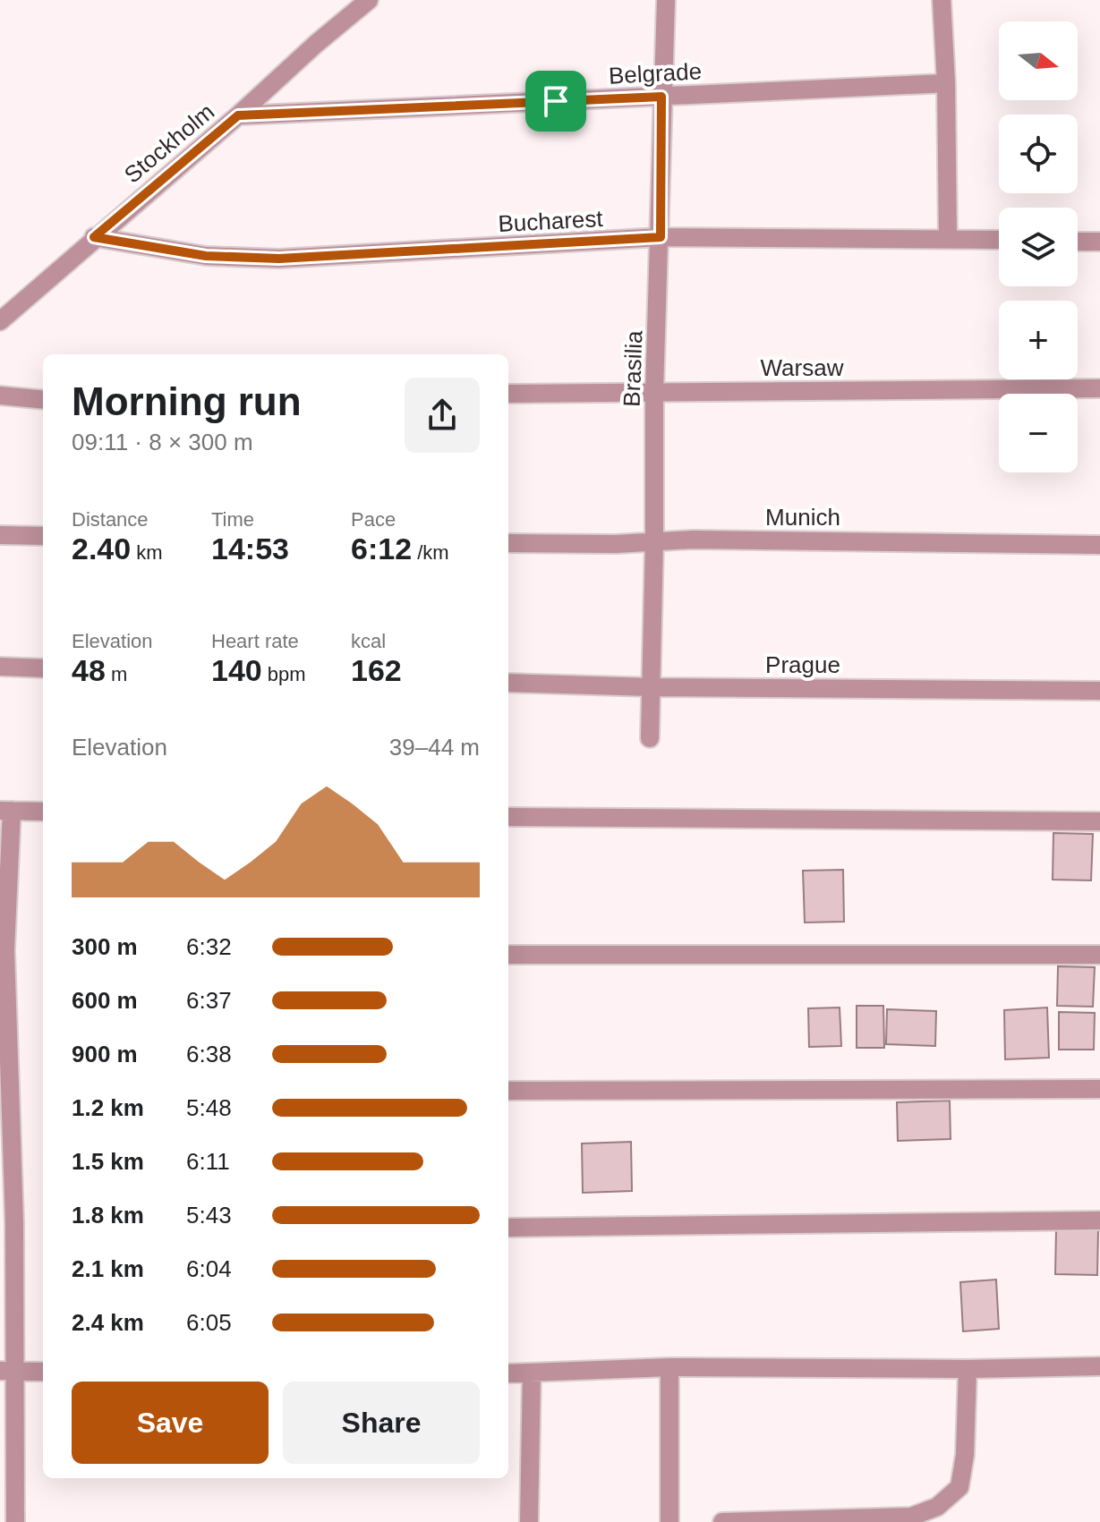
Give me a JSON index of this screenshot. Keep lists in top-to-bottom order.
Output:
{
  "streets": {
    "street": [
      "Belgrade",
      "Stockholm",
      "Bucharest",
      "Warsaw",
      "Brasilia",
      "Munich",
      "Prague"
    ]
  },
  "crossings": [
    ["Belgrade", "Stockholm"],
    ["Belgrade", "Brasilia"],
    ["Stockholm", "Bucharest"],
    ["Bucharest", "Brasilia"],
    ["Warsaw", "Brasilia"],
    ["Brasilia", "Munich"],
    ["Brasilia", "Prague"]
  ],
  "north": "right",
  "page": {
    "map_buttons": ["+", "−"],
    "heading": ["Morning run", "09:11 · 8 × 300 m"],
    "stats": [
      ["Distance", "2.40 km"],
      ["Time", "14:53"],
      ["Pace", "6:12 /km"],
      ["Elevation", "48 m"],
      ["Heart rate", "140 bpm"],
      ["kcal", "162"]
    ],
    "chart": ["Elevation", "39–44 m"],
    "list": [
      {
        "name": "300 m",
        "note": "6:32"
      },
      {
        "name": "600 m",
        "note": "6:37"
      },
      {
        "name": "900 m",
        "note": "6:38"
      },
      {
        "name": "1.2 km",
        "note": "5:48"
      },
      {
        "name": "1.5 km",
        "note": "6:11"
      },
      {
        "name": "1.8 km",
        "note": "5:43"
      },
      {
        "name": "2.1 km",
        "note": "6:04"
      },
      {
        "name": "2.4 km",
        "note": "6:05"
      }
    ],
    "buttons": ["Save", "Share"]
  }
}
